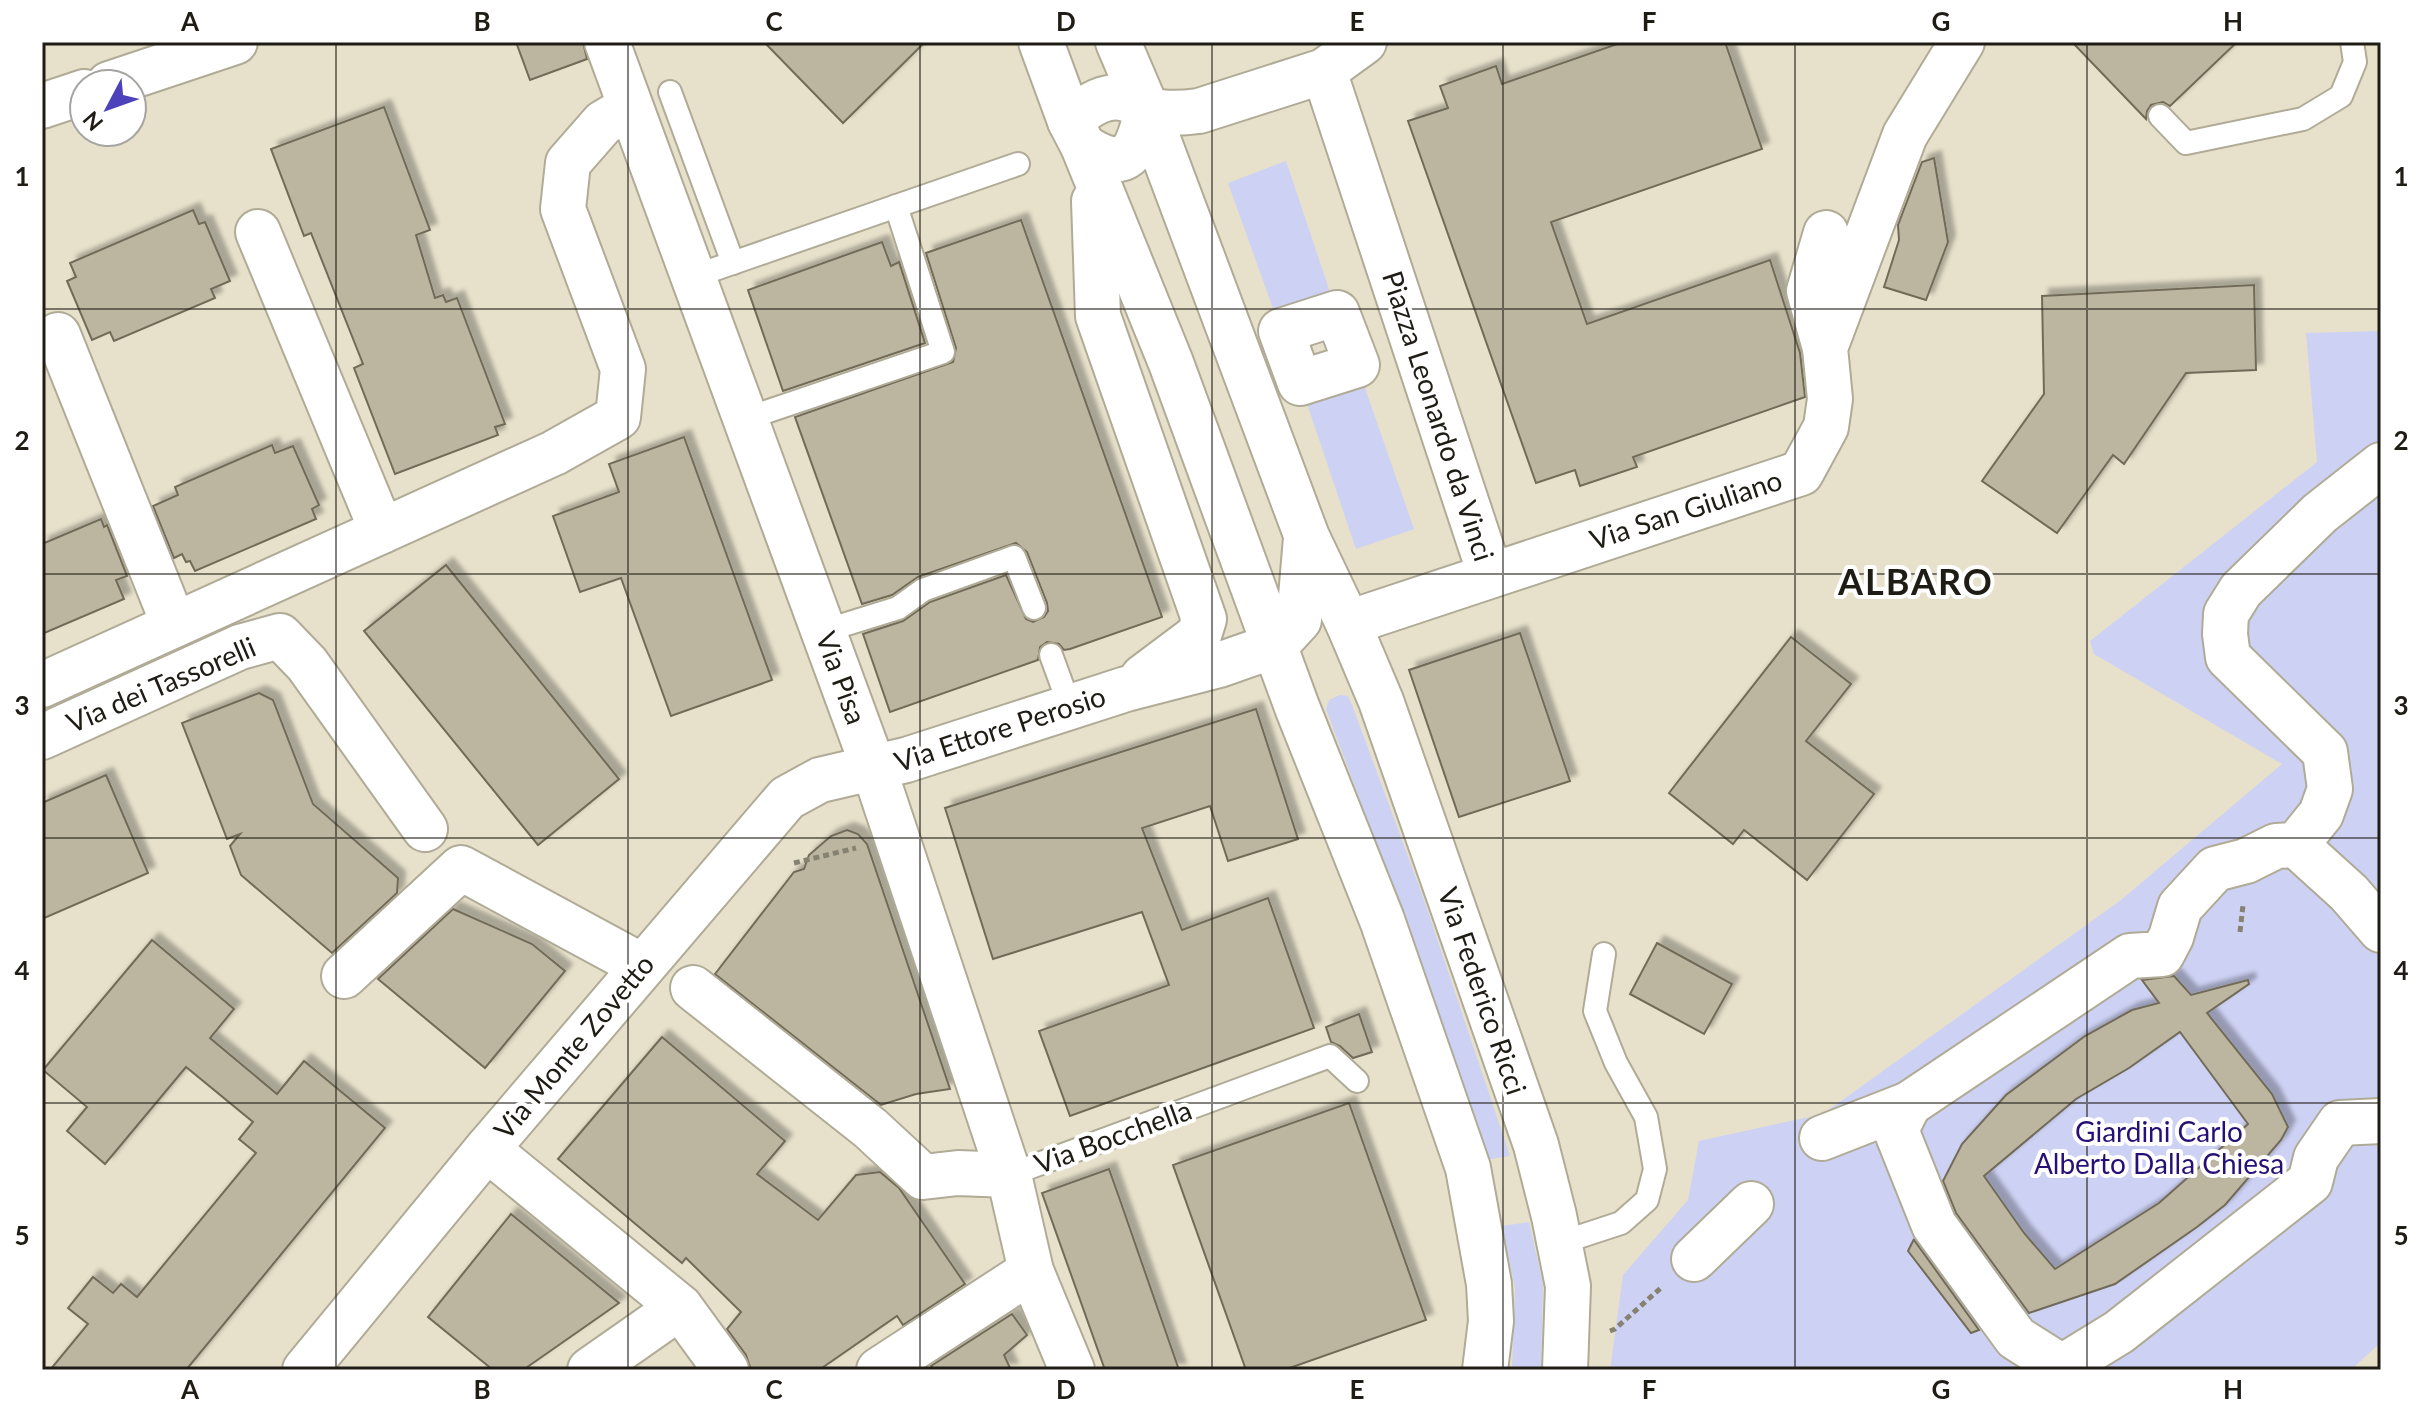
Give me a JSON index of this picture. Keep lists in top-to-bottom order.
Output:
{
  "streets": {
    "street": [
      "Piazza Leonardo da Vinci",
      "Via San Giuliano",
      "Via Pisa",
      "Via dei Tassorelli",
      "Via Ettore Perosio",
      "Via Federico Ricci",
      "Via Monte Zovetto",
      "Via Bocchella"
    ]
  },
  "crossings": [
    ["Piazza Leonardo da Vinci", "Via San Giuliano"],
    ["Piazza Leonardo da Vinci", "Via Federico Ricci"],
    ["Via Pisa", "Via Ettore Perosio"],
    ["Via Pisa", "Via Monte Zovetto"],
    ["Via Pisa", "Via Bocchella"],
    ["Via Ettore Perosio", "Via Monte Zovetto"]
  ],
  "districts": ["ALBARO"],
  "parks": ["Giardini Carlo Alberto Dalla Chiesa"],
  "north": "bottom left",
  "grid": {
    "columns": [
      "A",
      "B",
      "C",
      "D",
      "E",
      "F",
      "G",
      "H"
    ],
    "rows": [
      "1",
      "2",
      "3",
      "4",
      "5"
    ]
  }
}
